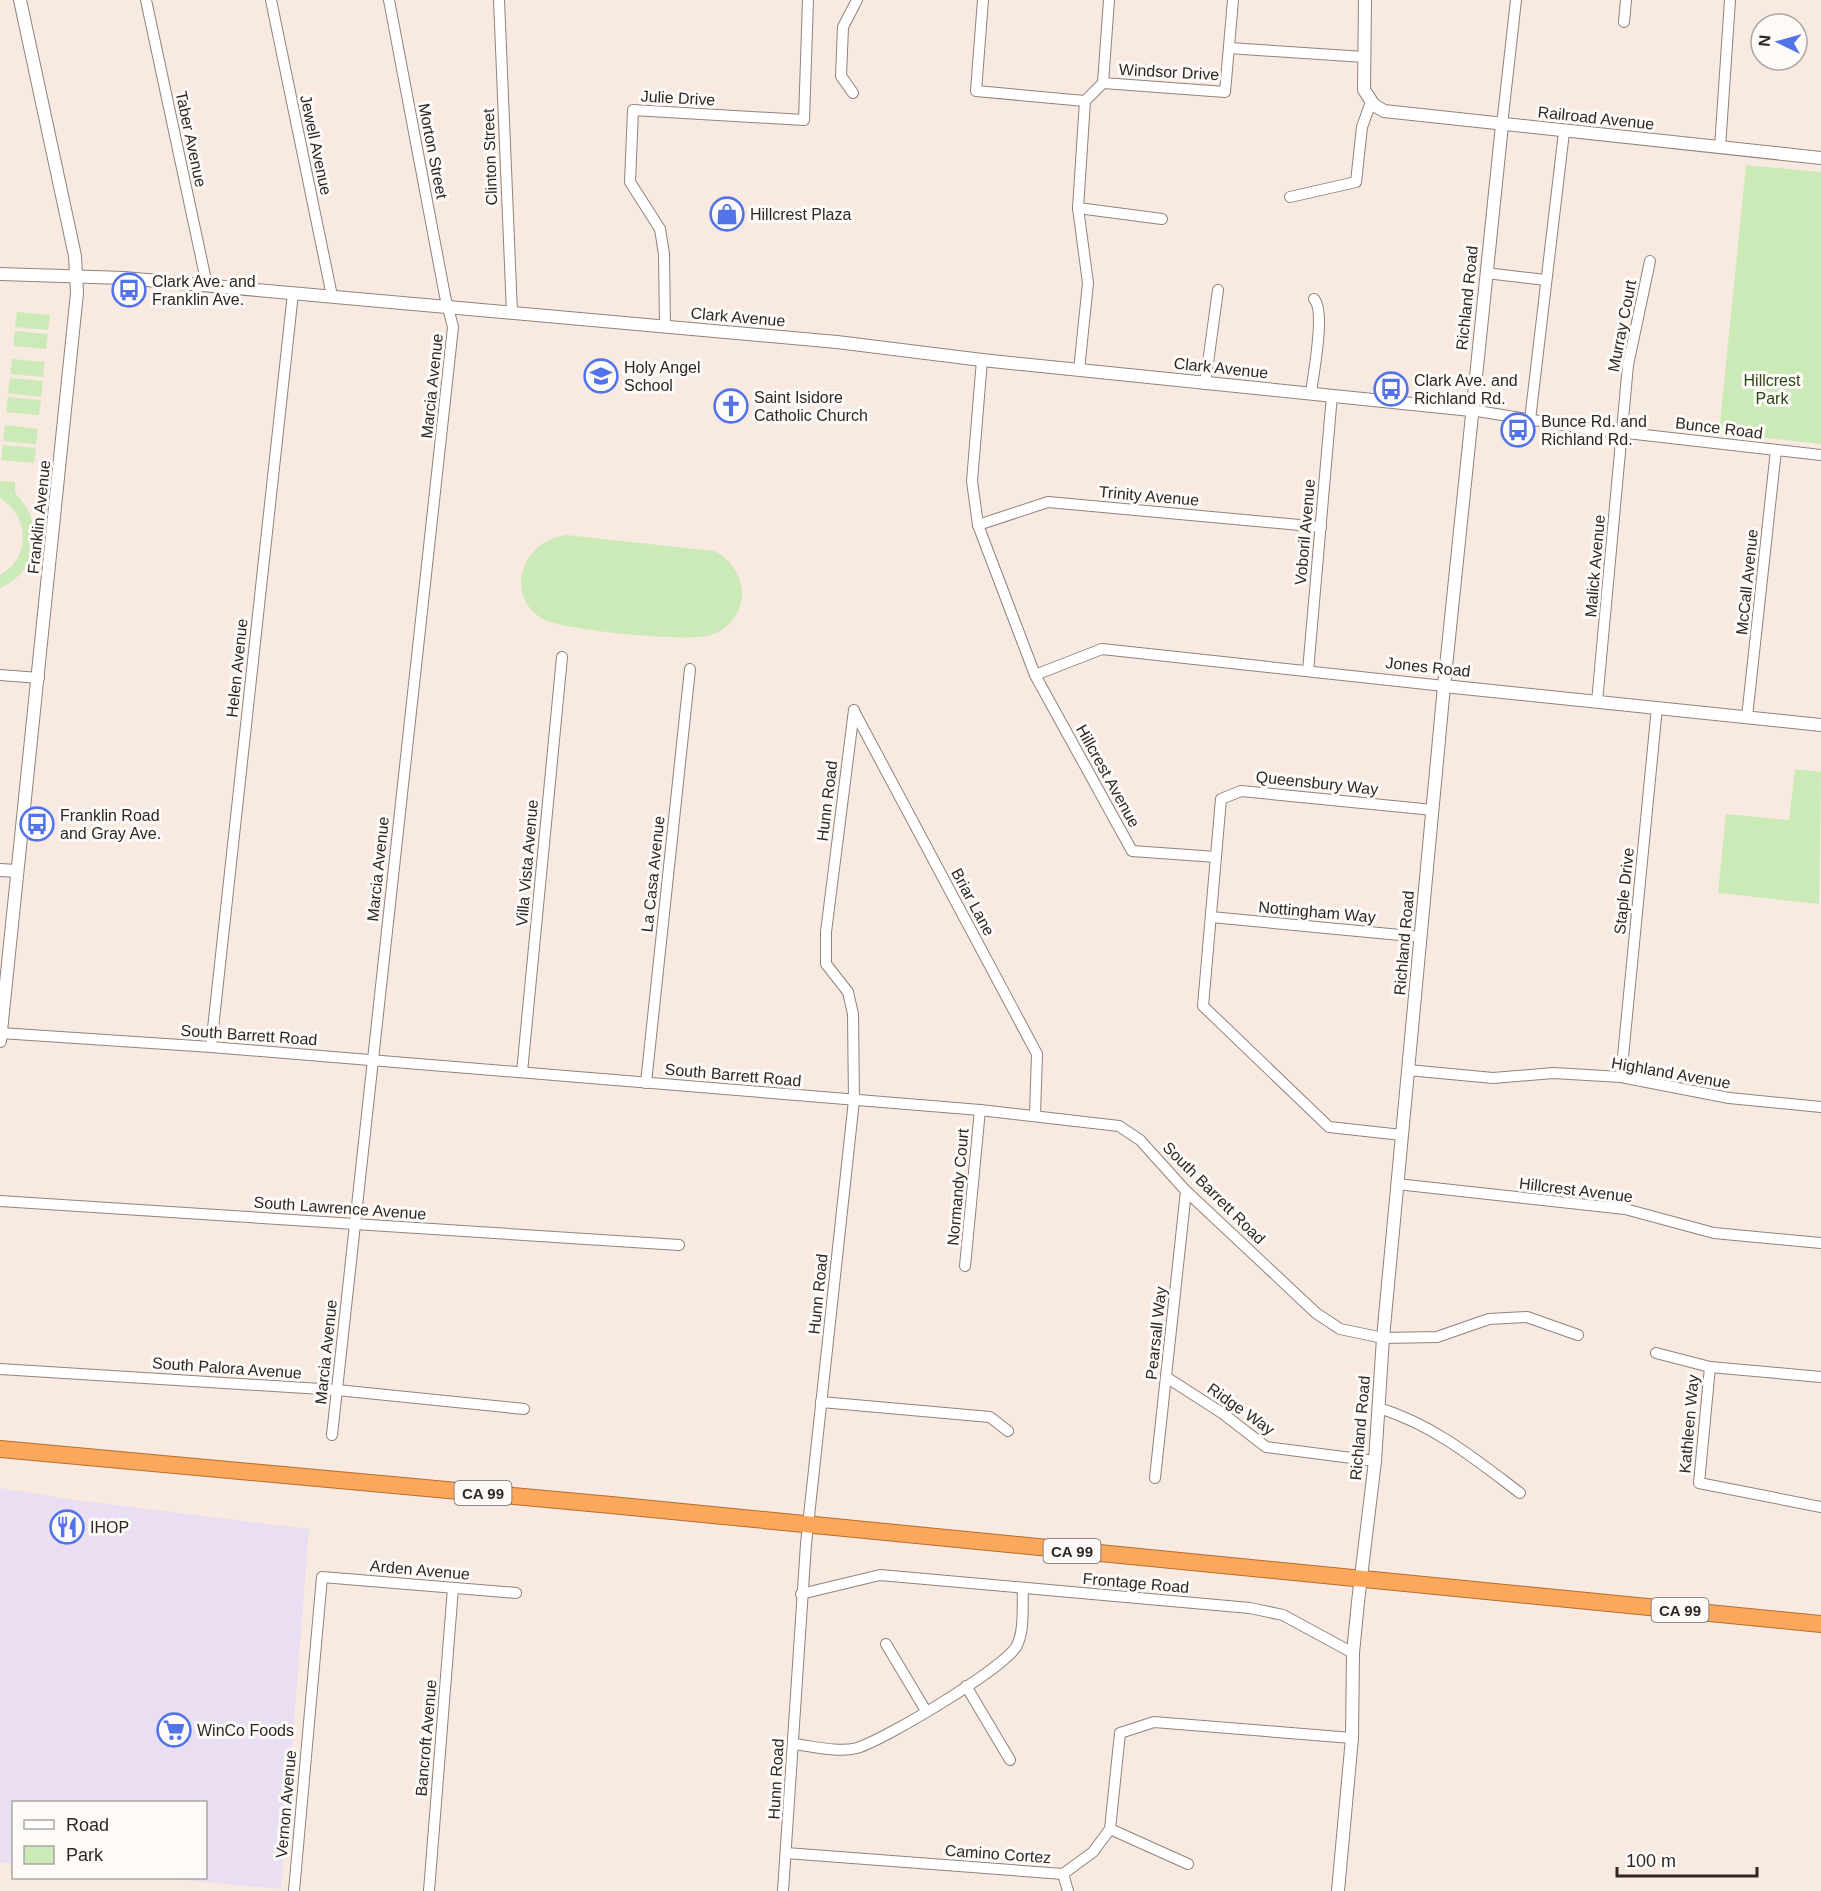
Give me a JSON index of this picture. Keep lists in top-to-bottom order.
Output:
{
  "streets": {
    "highway": ["CA 99"],
    "street": [
      "Windsor Drive",
      "Julie Drive",
      "Railroad Avenue",
      "Taber Avenue",
      "Jewell Avenue",
      "Morton Street",
      "Clinton Street",
      "Richland Road",
      "Clark Avenue",
      "Murray Court",
      "Marcia Avenue",
      "Bunce Road",
      "Trinity Avenue",
      "Franklin Avenue",
      "Voboril Avenue",
      "Malick Avenue",
      "McCall Avenue",
      "Jones Road",
      "Helen Avenue",
      "Hillcrest Avenue",
      "Queensbury Way",
      "Hunn Road",
      "Villa Vista Avenue",
      "La Casa Avenue",
      "Staple Drive",
      "Briar Lane",
      "Nottingham Way",
      "South Barrett Road",
      "Highland Avenue",
      "Normandy Court",
      "South Lawrence Avenue",
      "Pearsall Way",
      "South Palora Avenue",
      "Ridge Way",
      "Kathleen Way",
      "Arden Avenue",
      "Frontage Road",
      "Bancroft Avenue",
      "Vernon Avenue",
      "Camino Cortez"
    ]
  },
  "crossings": [
    ["Julie Drive", "Clark Avenue"],
    ["Railroad Avenue", "Richland Road"],
    ["Taber Avenue", "Clark Avenue"],
    ["Jewell Avenue", "Clark Avenue"],
    ["Morton Street", "Clark Avenue"],
    ["Morton Street", "Marcia Avenue"],
    ["Clinton Street", "Clark Avenue"],
    ["Richland Road", "Clark Avenue"],
    ["Richland Road", "Bunce Road"],
    ["Richland Road", "Jones Road"],
    ["Richland Road", "Hillcrest Avenue"],
    ["Richland Road", "Queensbury Way"],
    ["Richland Road", "Nottingham Way"],
    ["Richland Road", "South Barrett Road"],
    ["Richland Road", "Highland Avenue"],
    ["Richland Road", "Ridge Way"],
    ["Richland Road", "CA 99"],
    ["Richland Road", "Frontage Road"],
    ["Clark Avenue", "Marcia Avenue"],
    ["Clark Avenue", "Bunce Road"],
    ["Clark Avenue", "Franklin Avenue"],
    ["Clark Avenue", "Voboril Avenue"],
    ["Clark Avenue", "Helen Avenue"],
    ["Clark Avenue", "Hillcrest Avenue"],
    ["Murray Court", "Bunce Road"],
    ["Murray Court", "Malick Avenue"],
    ["Marcia Avenue", "South Barrett Road"],
    ["Marcia Avenue", "South Lawrence Avenue"],
    ["Marcia Avenue", "South Palora Avenue"],
    ["Bunce Road", "Malick Avenue"],
    ["Bunce Road", "McCall Avenue"],
    ["Trinity Avenue", "Voboril Avenue"],
    ["Trinity Avenue", "Hillcrest Avenue"],
    ["Franklin Avenue", "South Barrett Road"],
    ["Voboril Avenue", "Jones Road"],
    ["Malick Avenue", "Jones Road"],
    ["McCall Avenue", "Jones Road"],
    ["Jones Road", "Hillcrest Avenue"],
    ["Jones Road", "Staple Drive"],
    ["Helen Avenue", "South Barrett Road"],
    ["Hillcrest Avenue", "Queensbury Way"],
    ["Hunn Road", "Briar Lane"],
    ["Hunn Road", "South Barrett Road"],
    ["Hunn Road", "CA 99"],
    ["Hunn Road", "Frontage Road"],
    ["Hunn Road", "Camino Cortez"],
    ["Villa Vista Avenue", "South Barrett Road"],
    ["La Casa Avenue", "South Barrett Road"],
    ["Staple Drive", "Highland Avenue"],
    ["Briar Lane", "South Barrett Road"],
    ["South Barrett Road", "Normandy Court"],
    ["South Barrett Road", "Pearsall Way"],
    ["Pearsall Way", "Ridge Way"],
    ["Arden Avenue", "Bancroft Avenue"],
    ["Arden Avenue", "Vernon Avenue"]
  ],
  "parks": ["Hillcrest Park"],
  "places": {
    "shop": ["Hillcrest Plaza"],
    "bus stop": [
      "Clark Ave. and Franklin Ave.",
      "Clark Ave. and Richland Rd.",
      "Bunce Rd. and Richland Rd.",
      "Franklin Road and Gray Ave."
    ],
    "school or university": ["Holy Angel School"],
    "church": ["Saint Isidore Catholic Church"],
    "restaurant": ["IHOP"],
    "supermarket": ["WinCo Foods"]
  },
  "legend": ["Road", "Park"],
  "scale_bar": "100 m",
  "north": "left"
}
